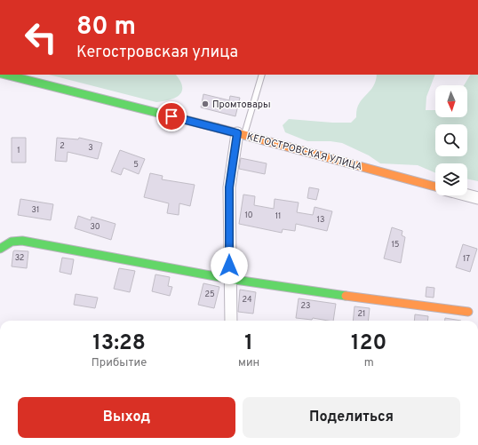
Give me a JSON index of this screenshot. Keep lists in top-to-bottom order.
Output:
{
  "streets": {
    "street": ["КЕГОСТРОВСКАЯ УЛИЦА"]
  },
  "places": ["Промтовары"],
  "house_numbers": [
    "2",
    "3",
    "1",
    "5",
    "31",
    "10",
    "11",
    "13",
    "30",
    "15",
    "32",
    "17",
    "25",
    "24",
    "23",
    "21"
  ],
  "north": "bottom",
  "page": {
    "turn": ["80 m", "Кегостровская улица"],
    "eta": [
      "13:28",
      "Прибытие",
      "1",
      "мин",
      "120",
      "m"
    ],
    "buttons": ["Выход", "Поделиться"]
  }
}
